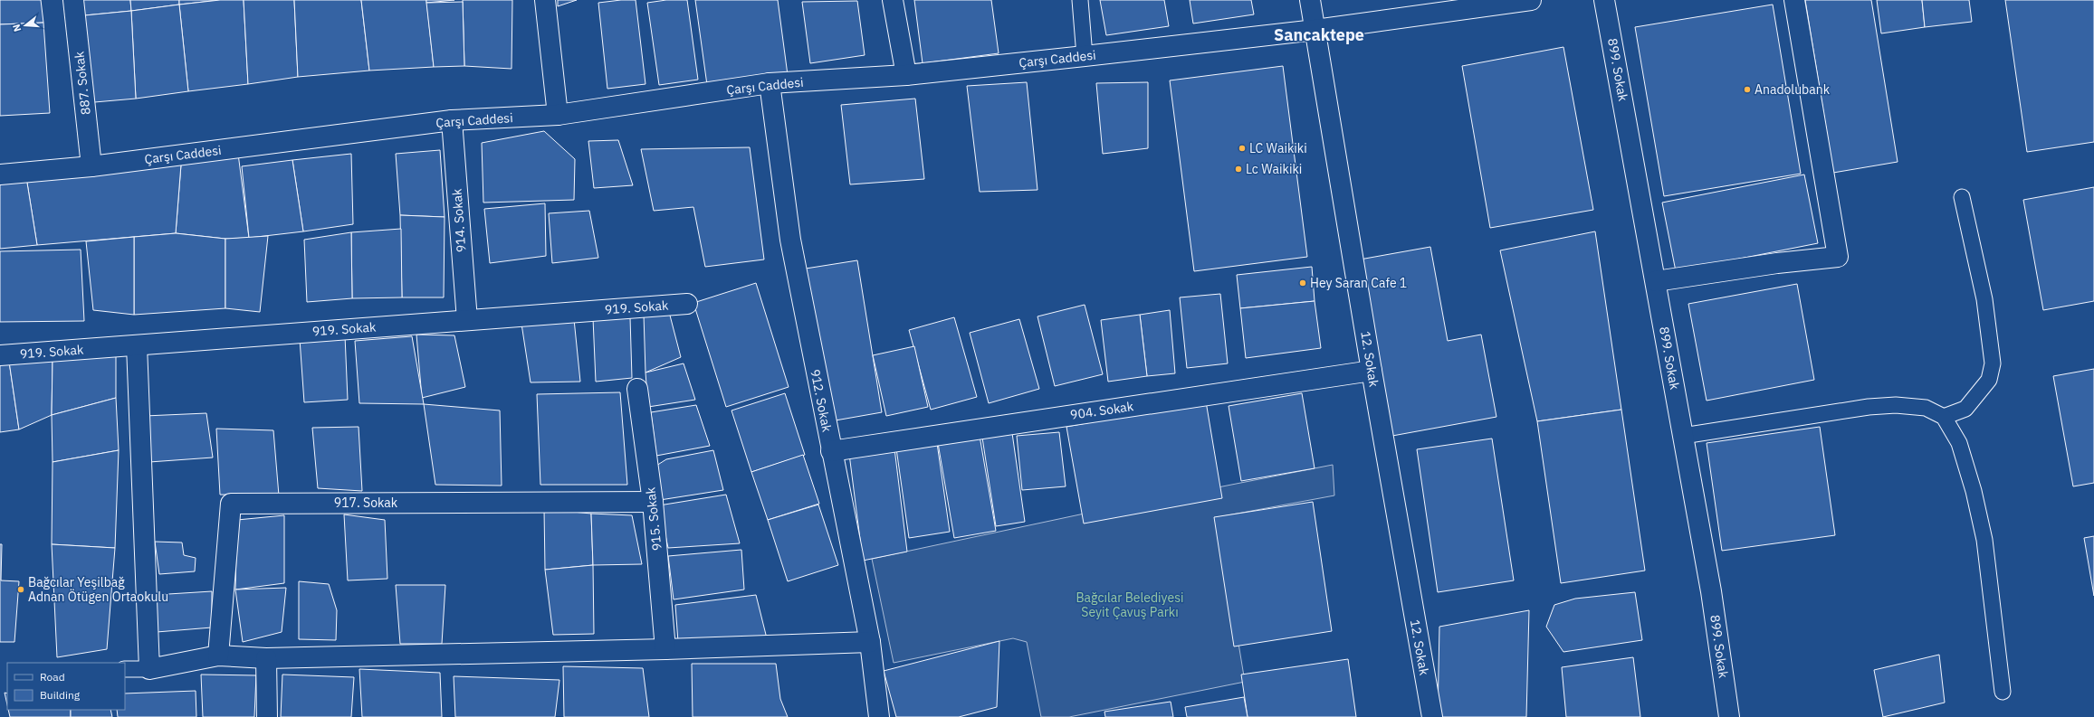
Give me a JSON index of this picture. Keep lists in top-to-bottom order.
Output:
{
  "streets": {
    "street": [
      "Çarşı Caddesi",
      "899. Sokak",
      "887. Sokak",
      "914. Sokak",
      "919. Sokak",
      "12. Sokak",
      "912. Sokak",
      "904. Sokak",
      "917. Sokak",
      "915. Sokak"
    ]
  },
  "crossings": [
    ["Çarşı Caddesi", "887. Sokak"],
    ["Çarşı Caddesi", "914. Sokak"],
    ["Çarşı Caddesi", "12. Sokak"],
    ["Çarşı Caddesi", "912. Sokak"],
    ["914. Sokak", "919. Sokak"],
    ["12. Sokak", "904. Sokak"],
    ["912. Sokak", "904. Sokak"],
    ["917. Sokak", "915. Sokak"]
  ],
  "districts": ["Sancaktepe"],
  "parks": ["Bağcılar Belediyesi Seyit Çavuş Parkı"],
  "places": [
    "Anadolubank",
    "LC Waikiki",
    "Lc Waikiki",
    "Hey Saran Cafe 1",
    "Bağcılar Yeşilbağ Adnan Ötügen Ortaokulu"
  ],
  "legend": ["Road", "Building"],
  "north": "left"
}
